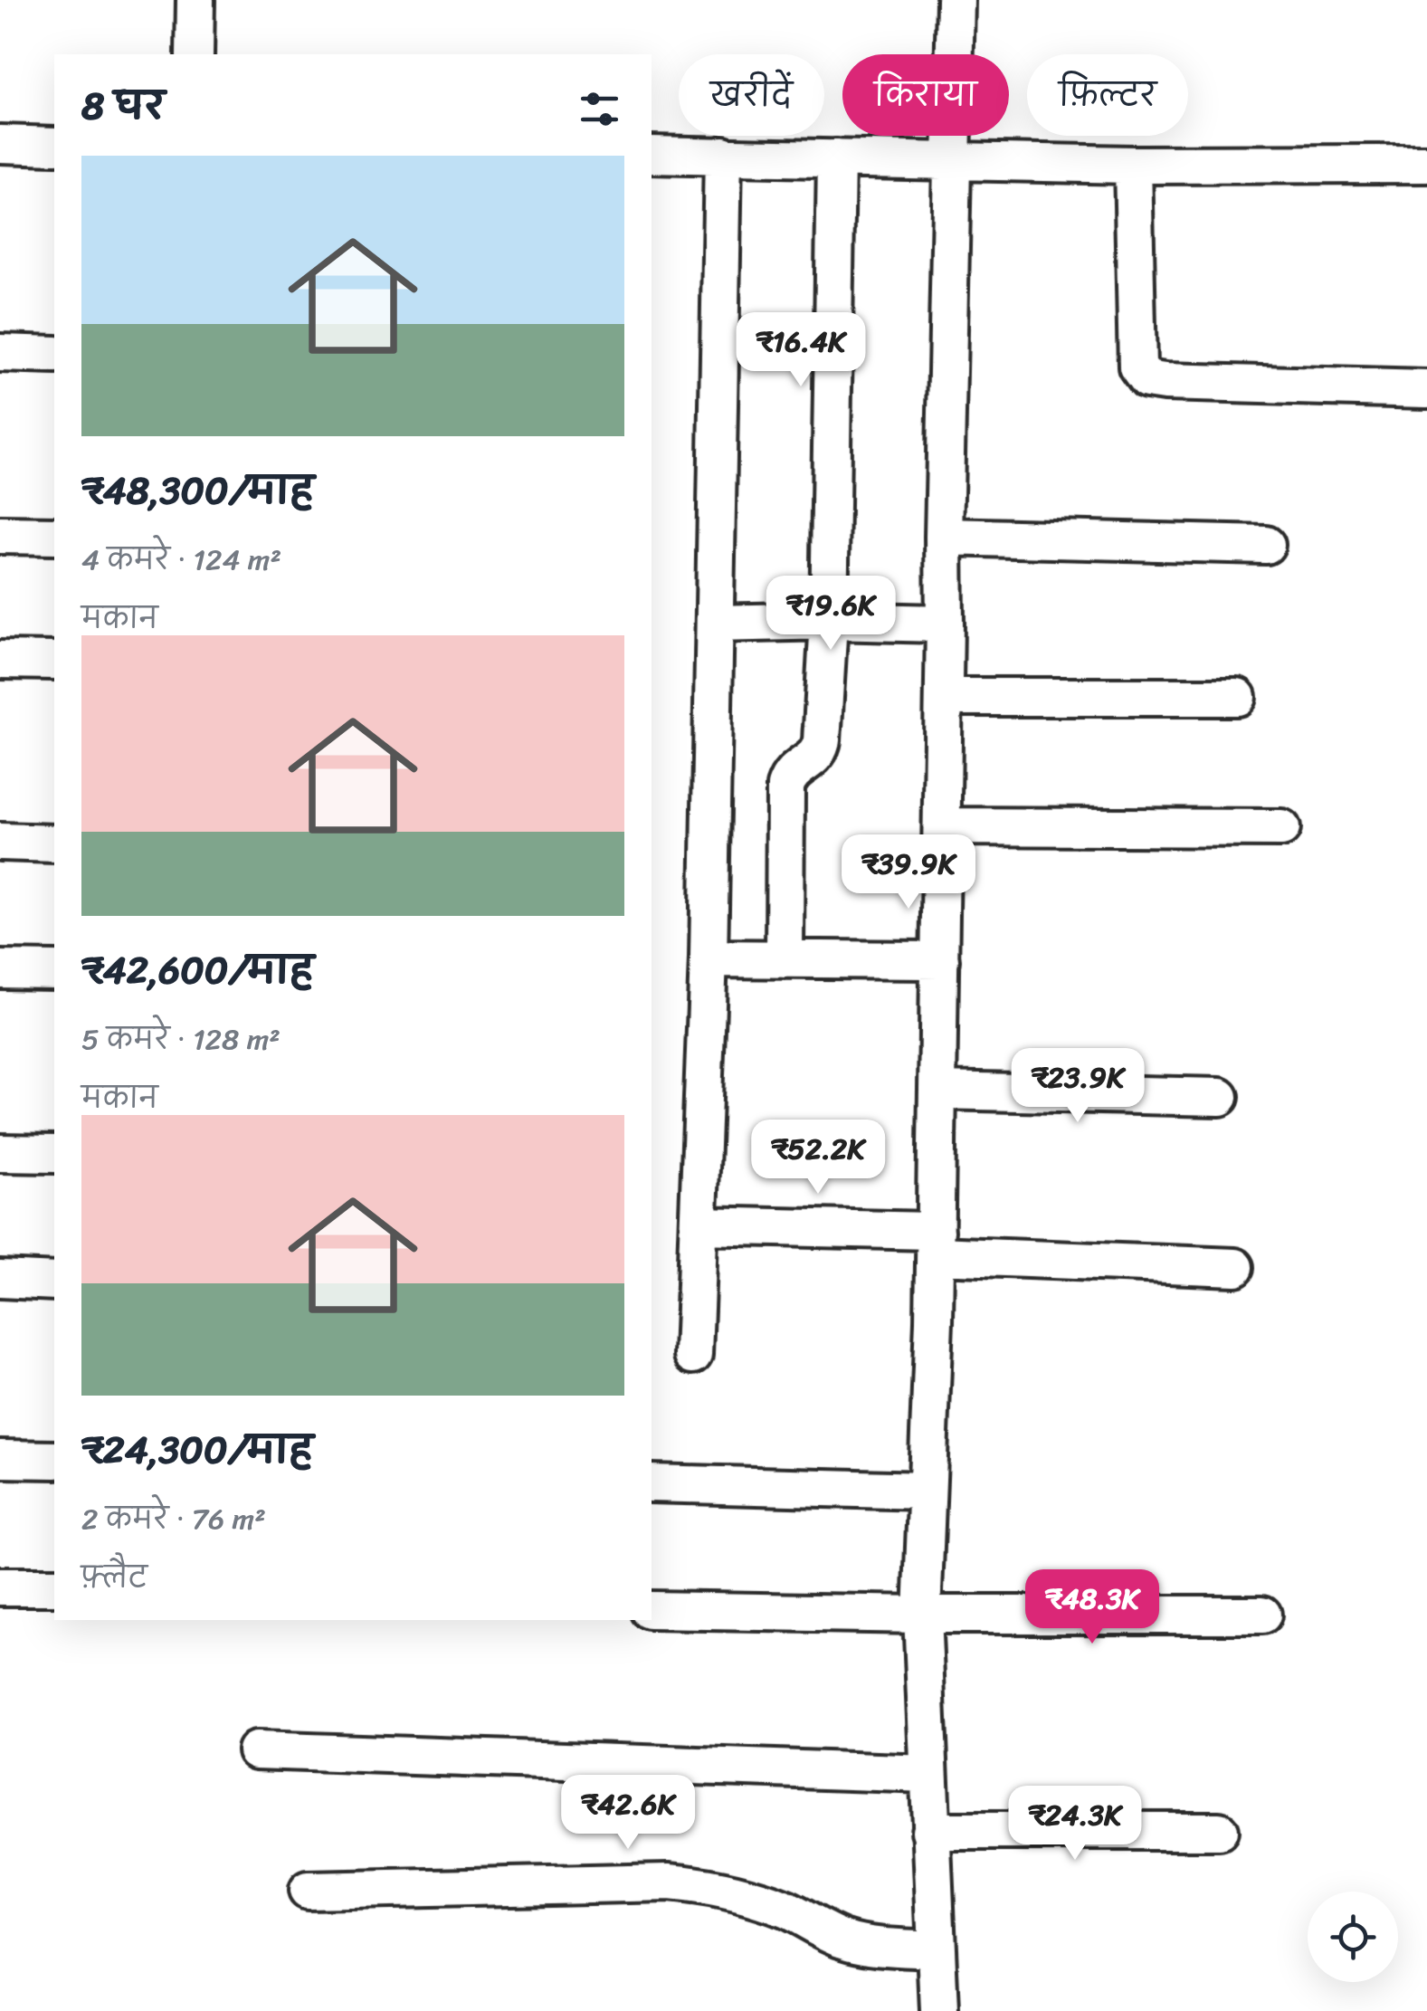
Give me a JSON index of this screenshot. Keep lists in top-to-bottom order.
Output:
{
  "page": {
    "chip": ["खरीदें", "किराया", "फ़िल्टर"],
    "heading": "8 घर",
    "list": [
      {
        "name": "₹48,300/माह",
        "note": "4 कमरे · 124 m² · मकान"
      },
      {
        "name": "₹42,600/माह",
        "note": "5 कमरे · 128 m² · मकान"
      },
      {
        "name": "₹24,300/माह",
        "note": "2 कमरे · 76 m² · फ़्लैट"
      }
    ],
    "price": [
      "₹16.4K",
      "₹19.6K",
      "₹39.9K",
      "₹23.9K",
      "₹52.2K",
      "₹48.3K",
      "₹42.6K",
      "₹24.3K"
    ]
  }
}
